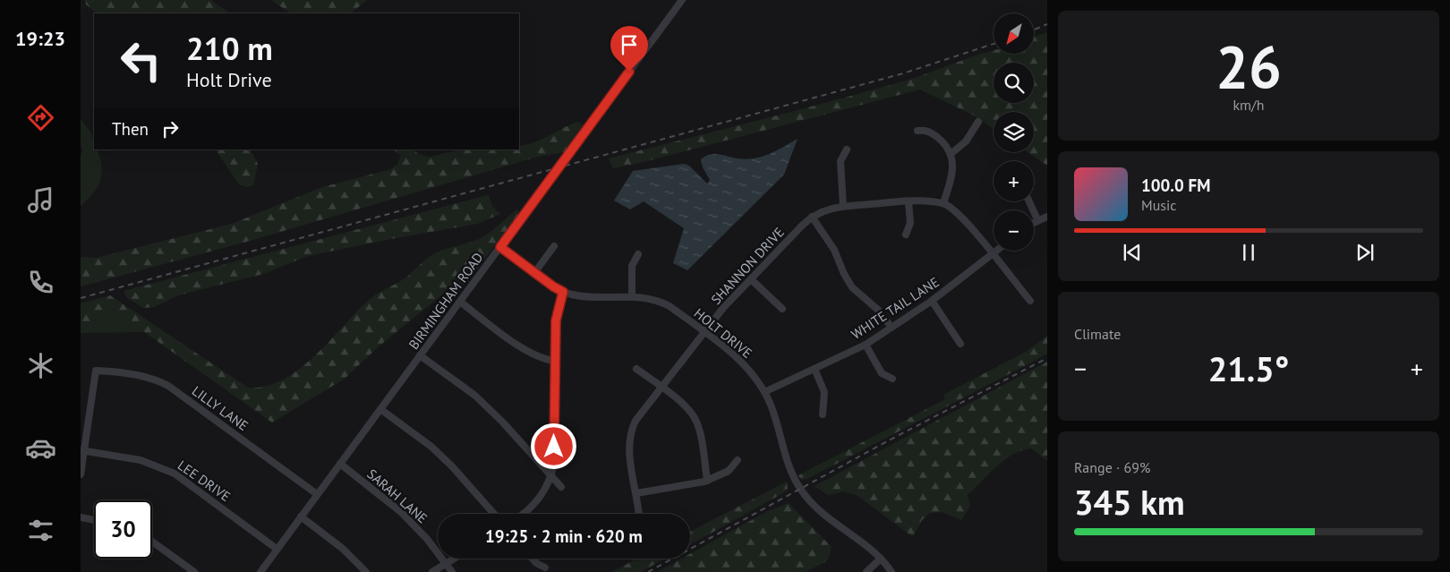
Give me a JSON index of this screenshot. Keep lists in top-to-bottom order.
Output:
{
  "streets": {
    "street": [
      "SHANNON DRIVE",
      "BIRMINGHAM ROAD",
      "WHITE TAIL LANE",
      "HOLT DRIVE",
      "LILLY LANE",
      "LEE DRIVE",
      "SARAH LANE"
    ]
  },
  "crossings": [
    ["SHANNON DRIVE", "HOLT DRIVE"],
    ["BIRMINGHAM ROAD", "HOLT DRIVE"],
    ["BIRMINGHAM ROAD", "LILLY LANE"],
    ["BIRMINGHAM ROAD", "LEE DRIVE"],
    ["BIRMINGHAM ROAD", "SARAH LANE"],
    ["WHITE TAIL LANE", "HOLT DRIVE"],
    ["LILLY LANE", "LEE DRIVE"]
  ],
  "north": "bottom left",
  "page": {
    "tabs": "19:23",
    "tile": [
      ["26", "km/h"],
      "Climate",
      ["Range · 69%", "345 km"]
    ],
    "map_buttons": ["+", "−"],
    "turn": ["210 m", "Holt Drive"],
    "then": "Then",
    "song": ["100.0 FM", "Music"],
    "heat": ["−", "21.5°", "+"],
    "limit": "30",
    "trip": "19:25 · 2 min · 620 m"
  }
}
